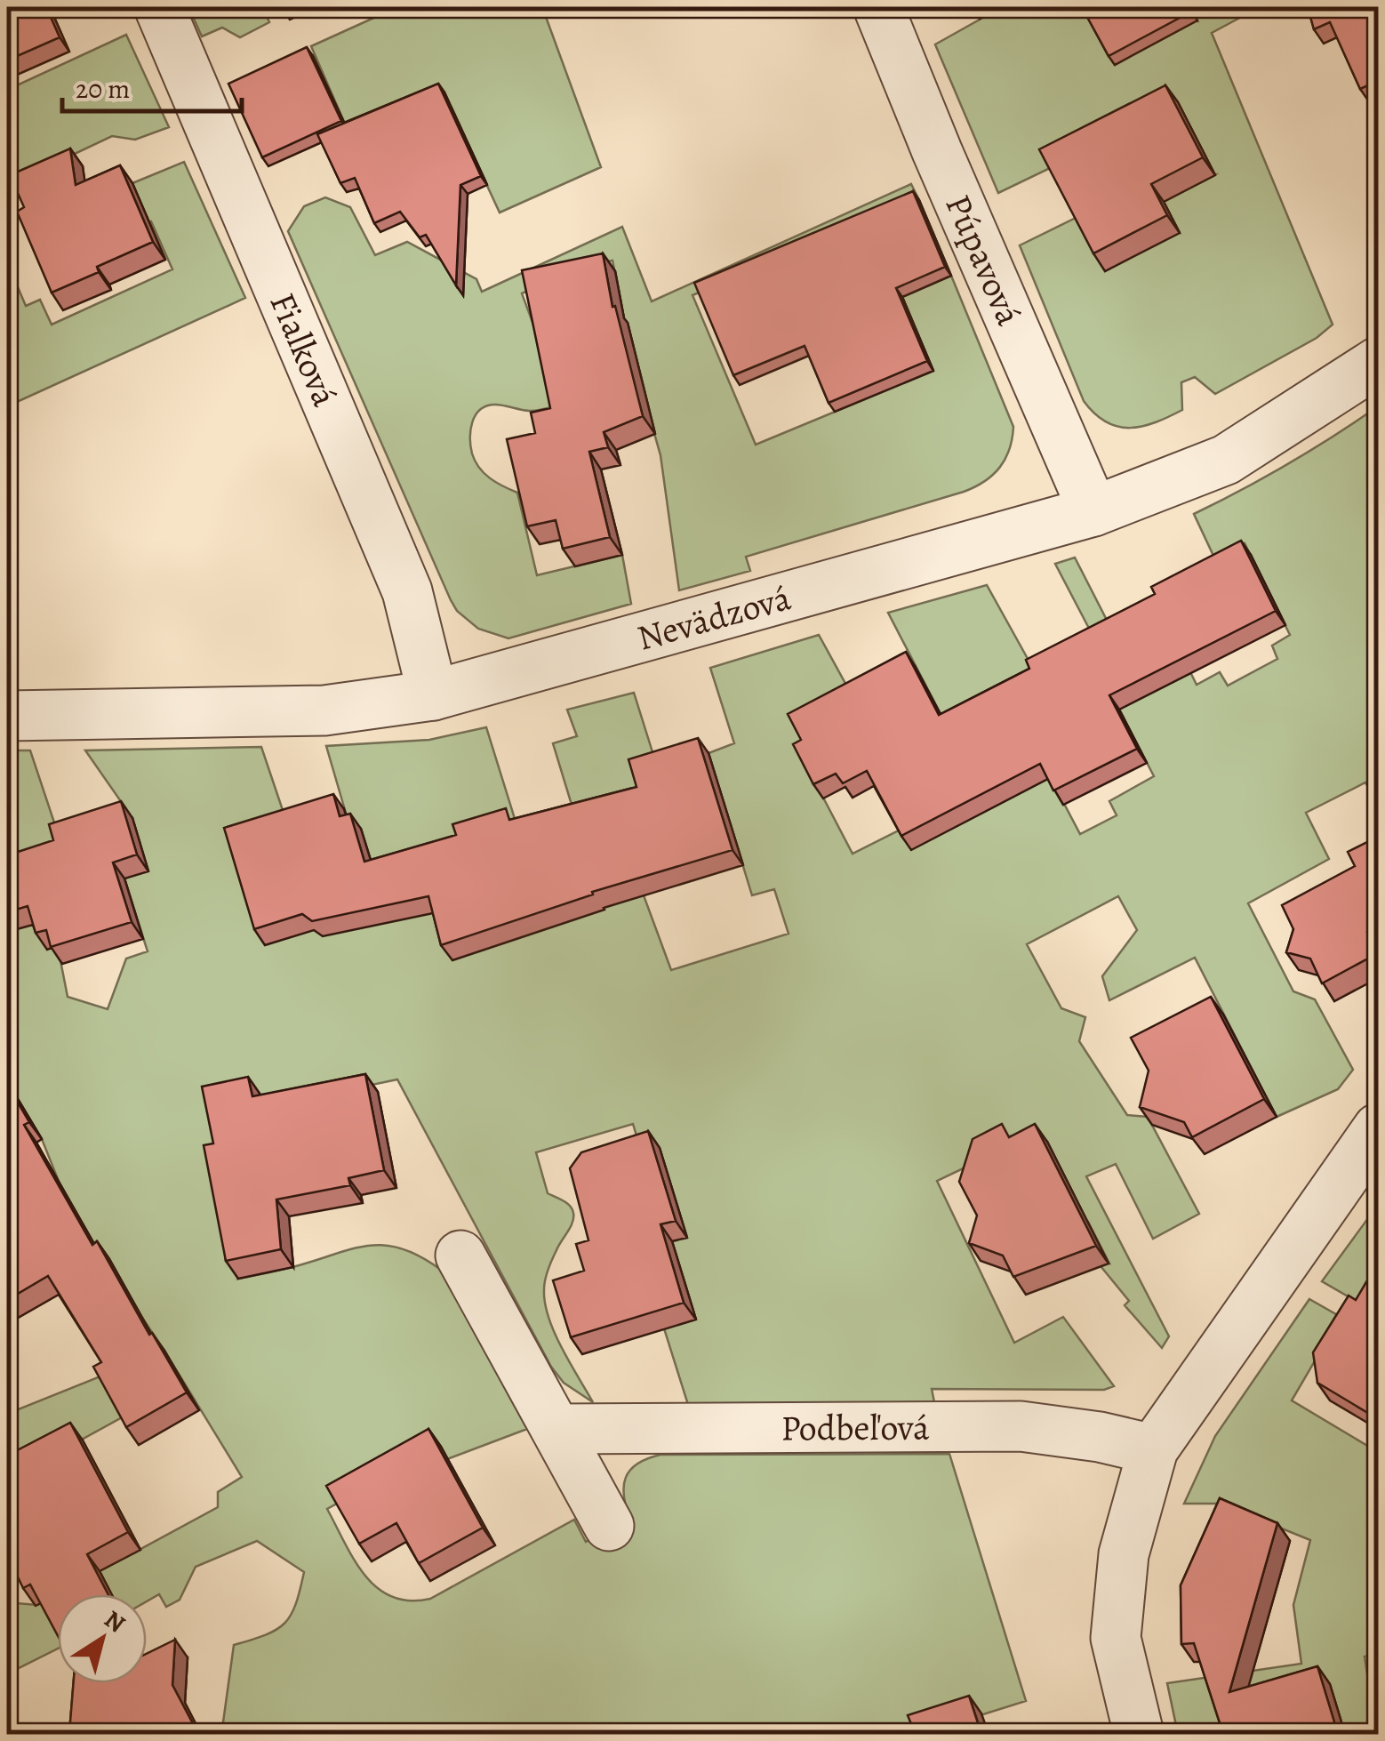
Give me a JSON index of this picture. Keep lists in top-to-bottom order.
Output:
{
  "streets": {
    "street": [
      "Púpavová",
      "Fialková",
      "Nevädzová",
      "Podbeľová"
    ]
  },
  "crossings": [
    ["Púpavová", "Nevädzová"],
    ["Fialková", "Nevädzová"]
  ],
  "scale_bar": "20 m",
  "north": "top right"
}
